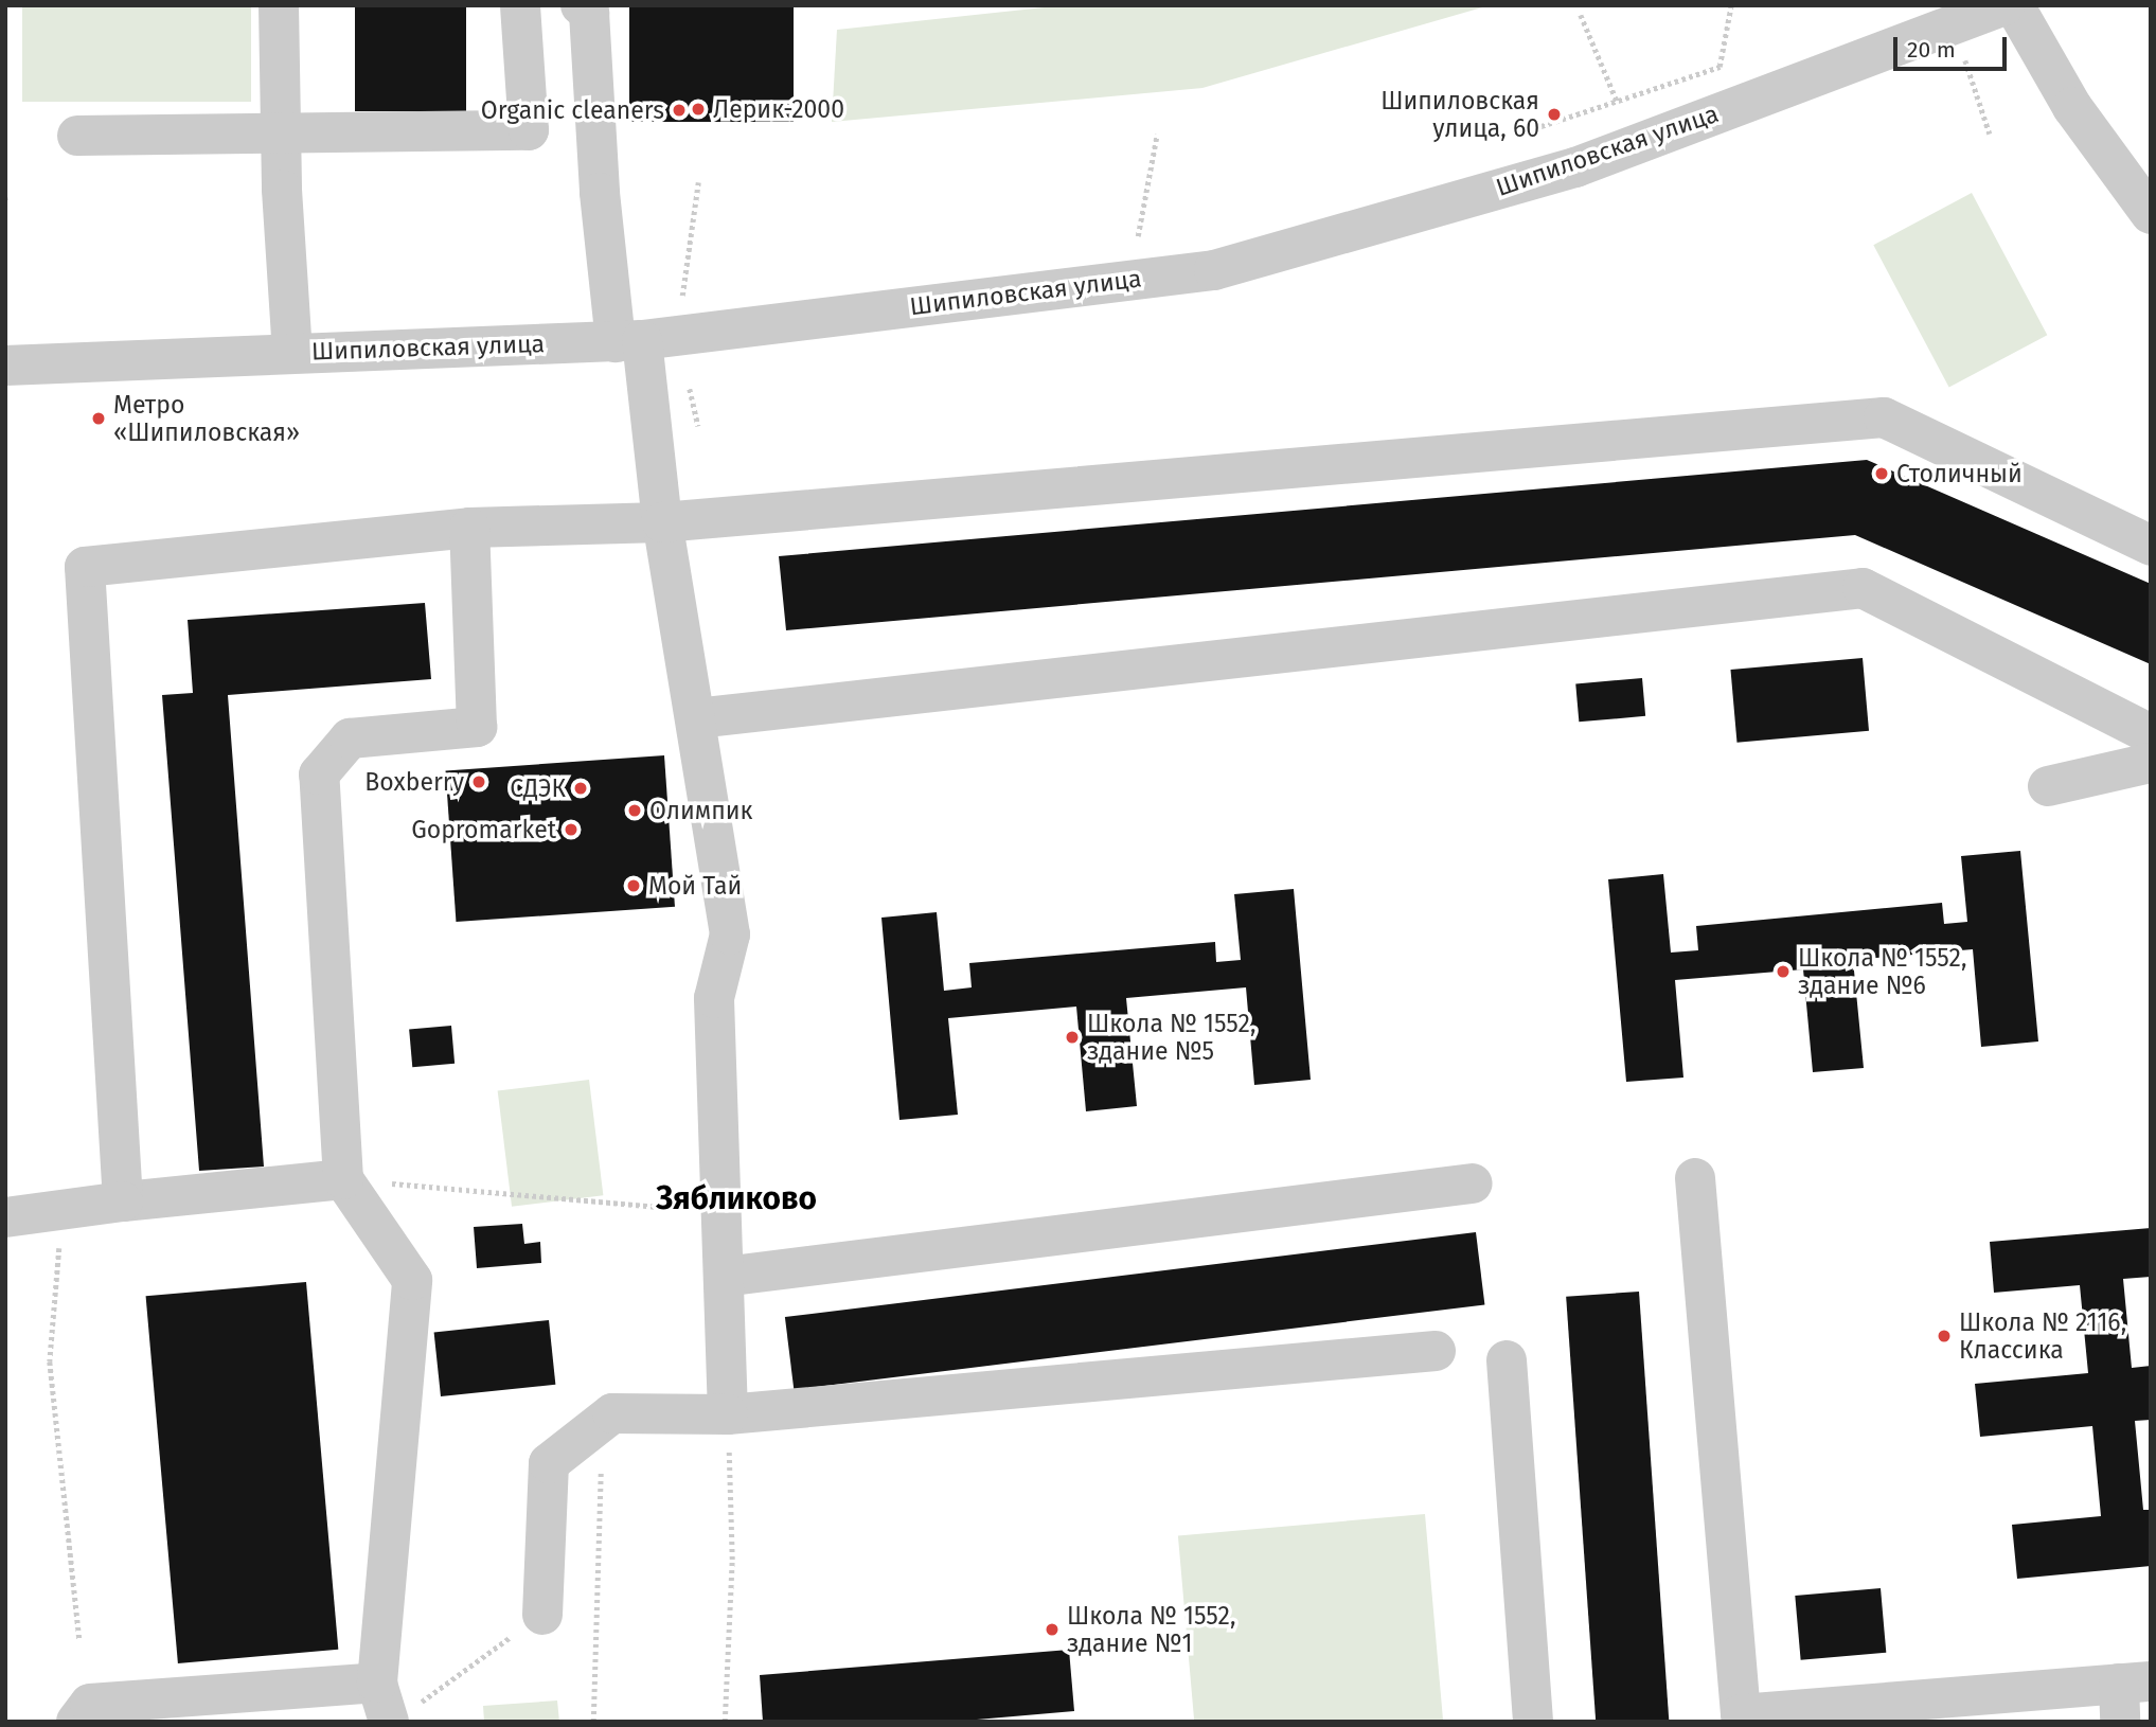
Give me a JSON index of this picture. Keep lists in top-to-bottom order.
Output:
{
  "streets": {
    "street": ["Шипиловская улица"]
  },
  "districts": ["Зябликово"],
  "places": [
    "Лерик-2000",
    "Organic cleaners",
    "Шипиловская улица, 60",
    "Метро «Шипиловская»",
    "Столичный",
    "Boxberry",
    "СДЭК",
    "Олимпик",
    "Gopromarket",
    "Мой Тай",
    "Школа № 1552, здание №6",
    "Школа № 1552, здание №5",
    "Школа № 2116, Классика",
    "Школа № 1552, здание №1"
  ],
  "scale_bar": "20 m"
}
